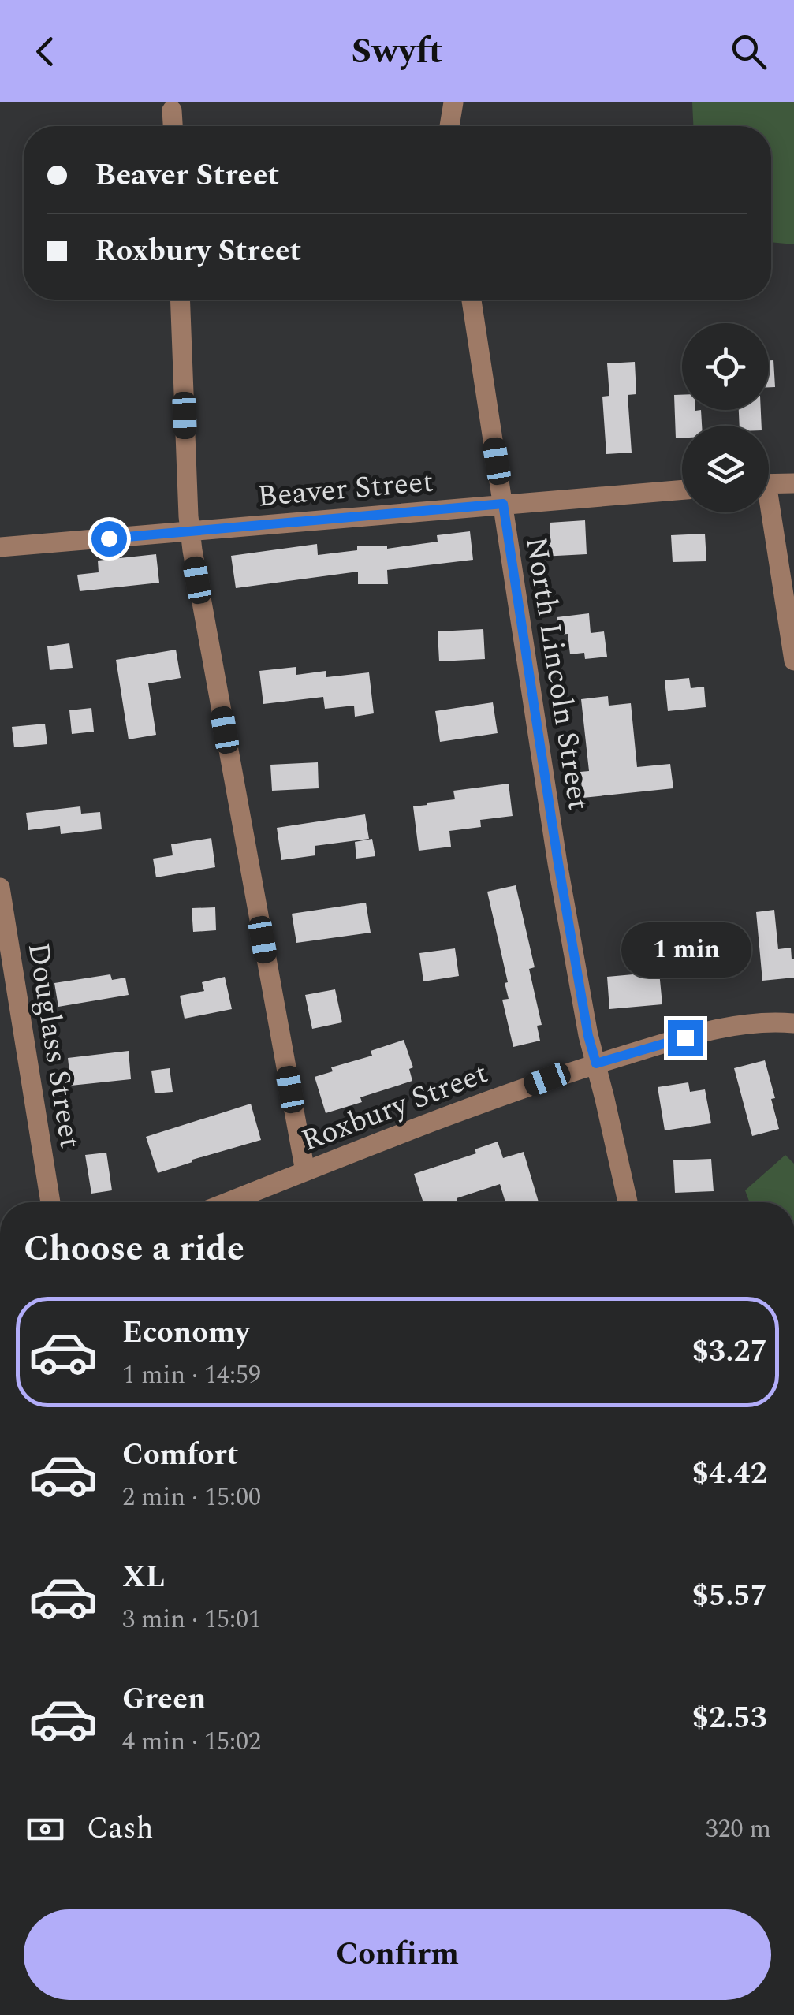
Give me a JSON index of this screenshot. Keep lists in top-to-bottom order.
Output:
{
  "streets": {
    "street": [
      "Beaver Street",
      "North Lincoln Street",
      "Douglass Street",
      "Roxbury Street"
    ]
  },
  "crossings": [
    ["Beaver Street", "North Lincoln Street"],
    ["North Lincoln Street", "Roxbury Street"]
  ],
  "page": {
    "header": "Swyft",
    "banner": ["Beaver Street", "Roxbury Street"],
    "bubble": "1 min",
    "heading": "Choose a ride",
    "list": [
      {
        "name": "Economy",
        "note": "1 min · 14:59",
        "value": "$3.27"
      },
      {
        "name": "Comfort",
        "note": "2 min · 15:00",
        "value": "$4.42"
      },
      {
        "name": "XL",
        "note": "3 min · 15:01",
        "value": "$5.57"
      },
      {
        "name": "Green",
        "note": "4 min · 15:02",
        "value": "$2.53"
      }
    ],
    "pay": ["Cash", "320 m"],
    "buttons": "Confirm"
  }
}
